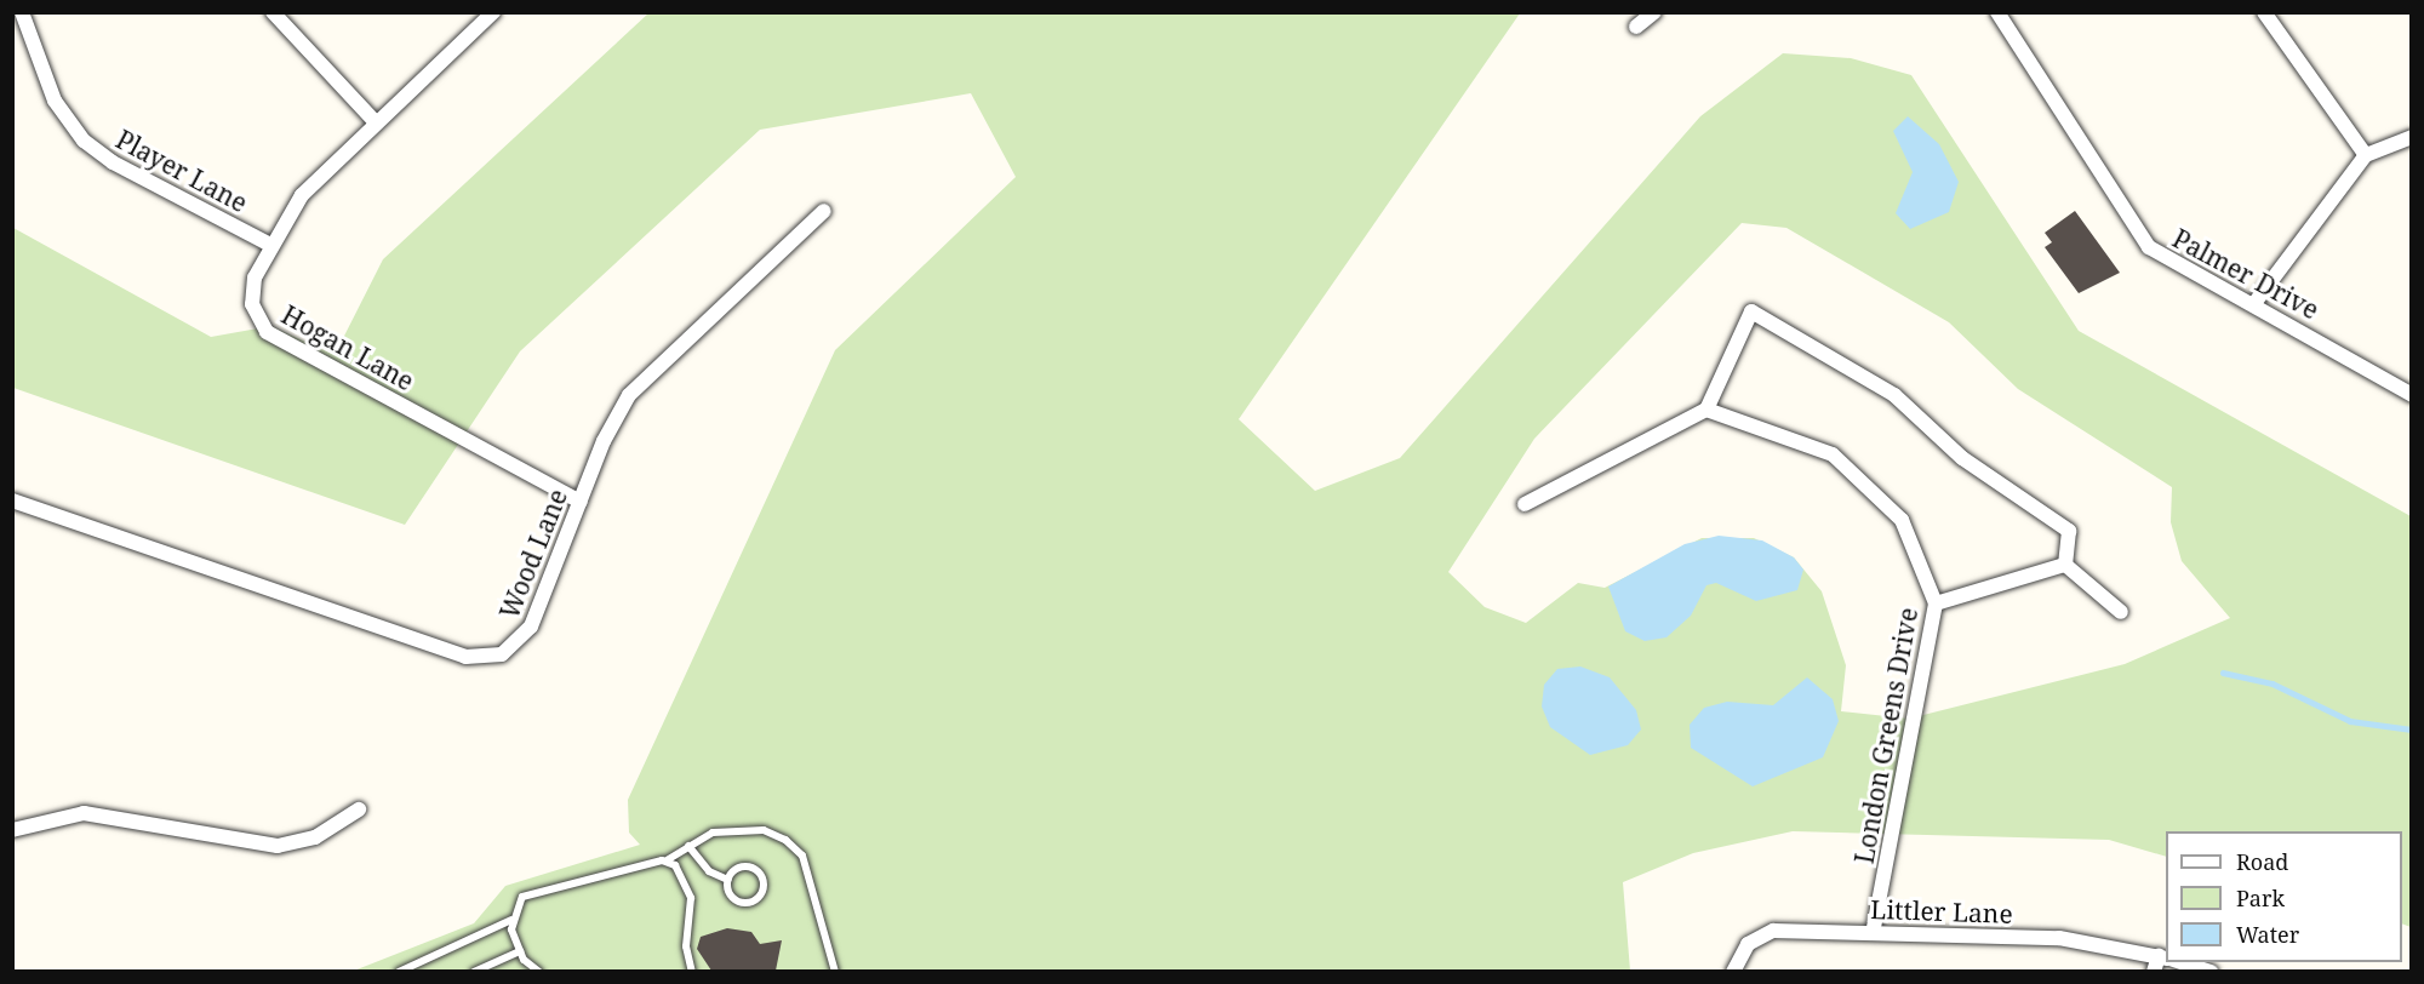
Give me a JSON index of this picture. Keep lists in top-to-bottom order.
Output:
{
  "streets": {
    "street": [
      "Player Lane",
      "Palmer Drive",
      "Hogan Lane",
      "Wood Lane",
      "London Greens Drive",
      "Littler Lane"
    ]
  },
  "crossings": [
    ["Player Lane", "Hogan Lane"],
    ["Hogan Lane", "Wood Lane"],
    ["London Greens Drive", "Littler Lane"]
  ],
  "legend": ["Road", "Park", "Water"]
}
